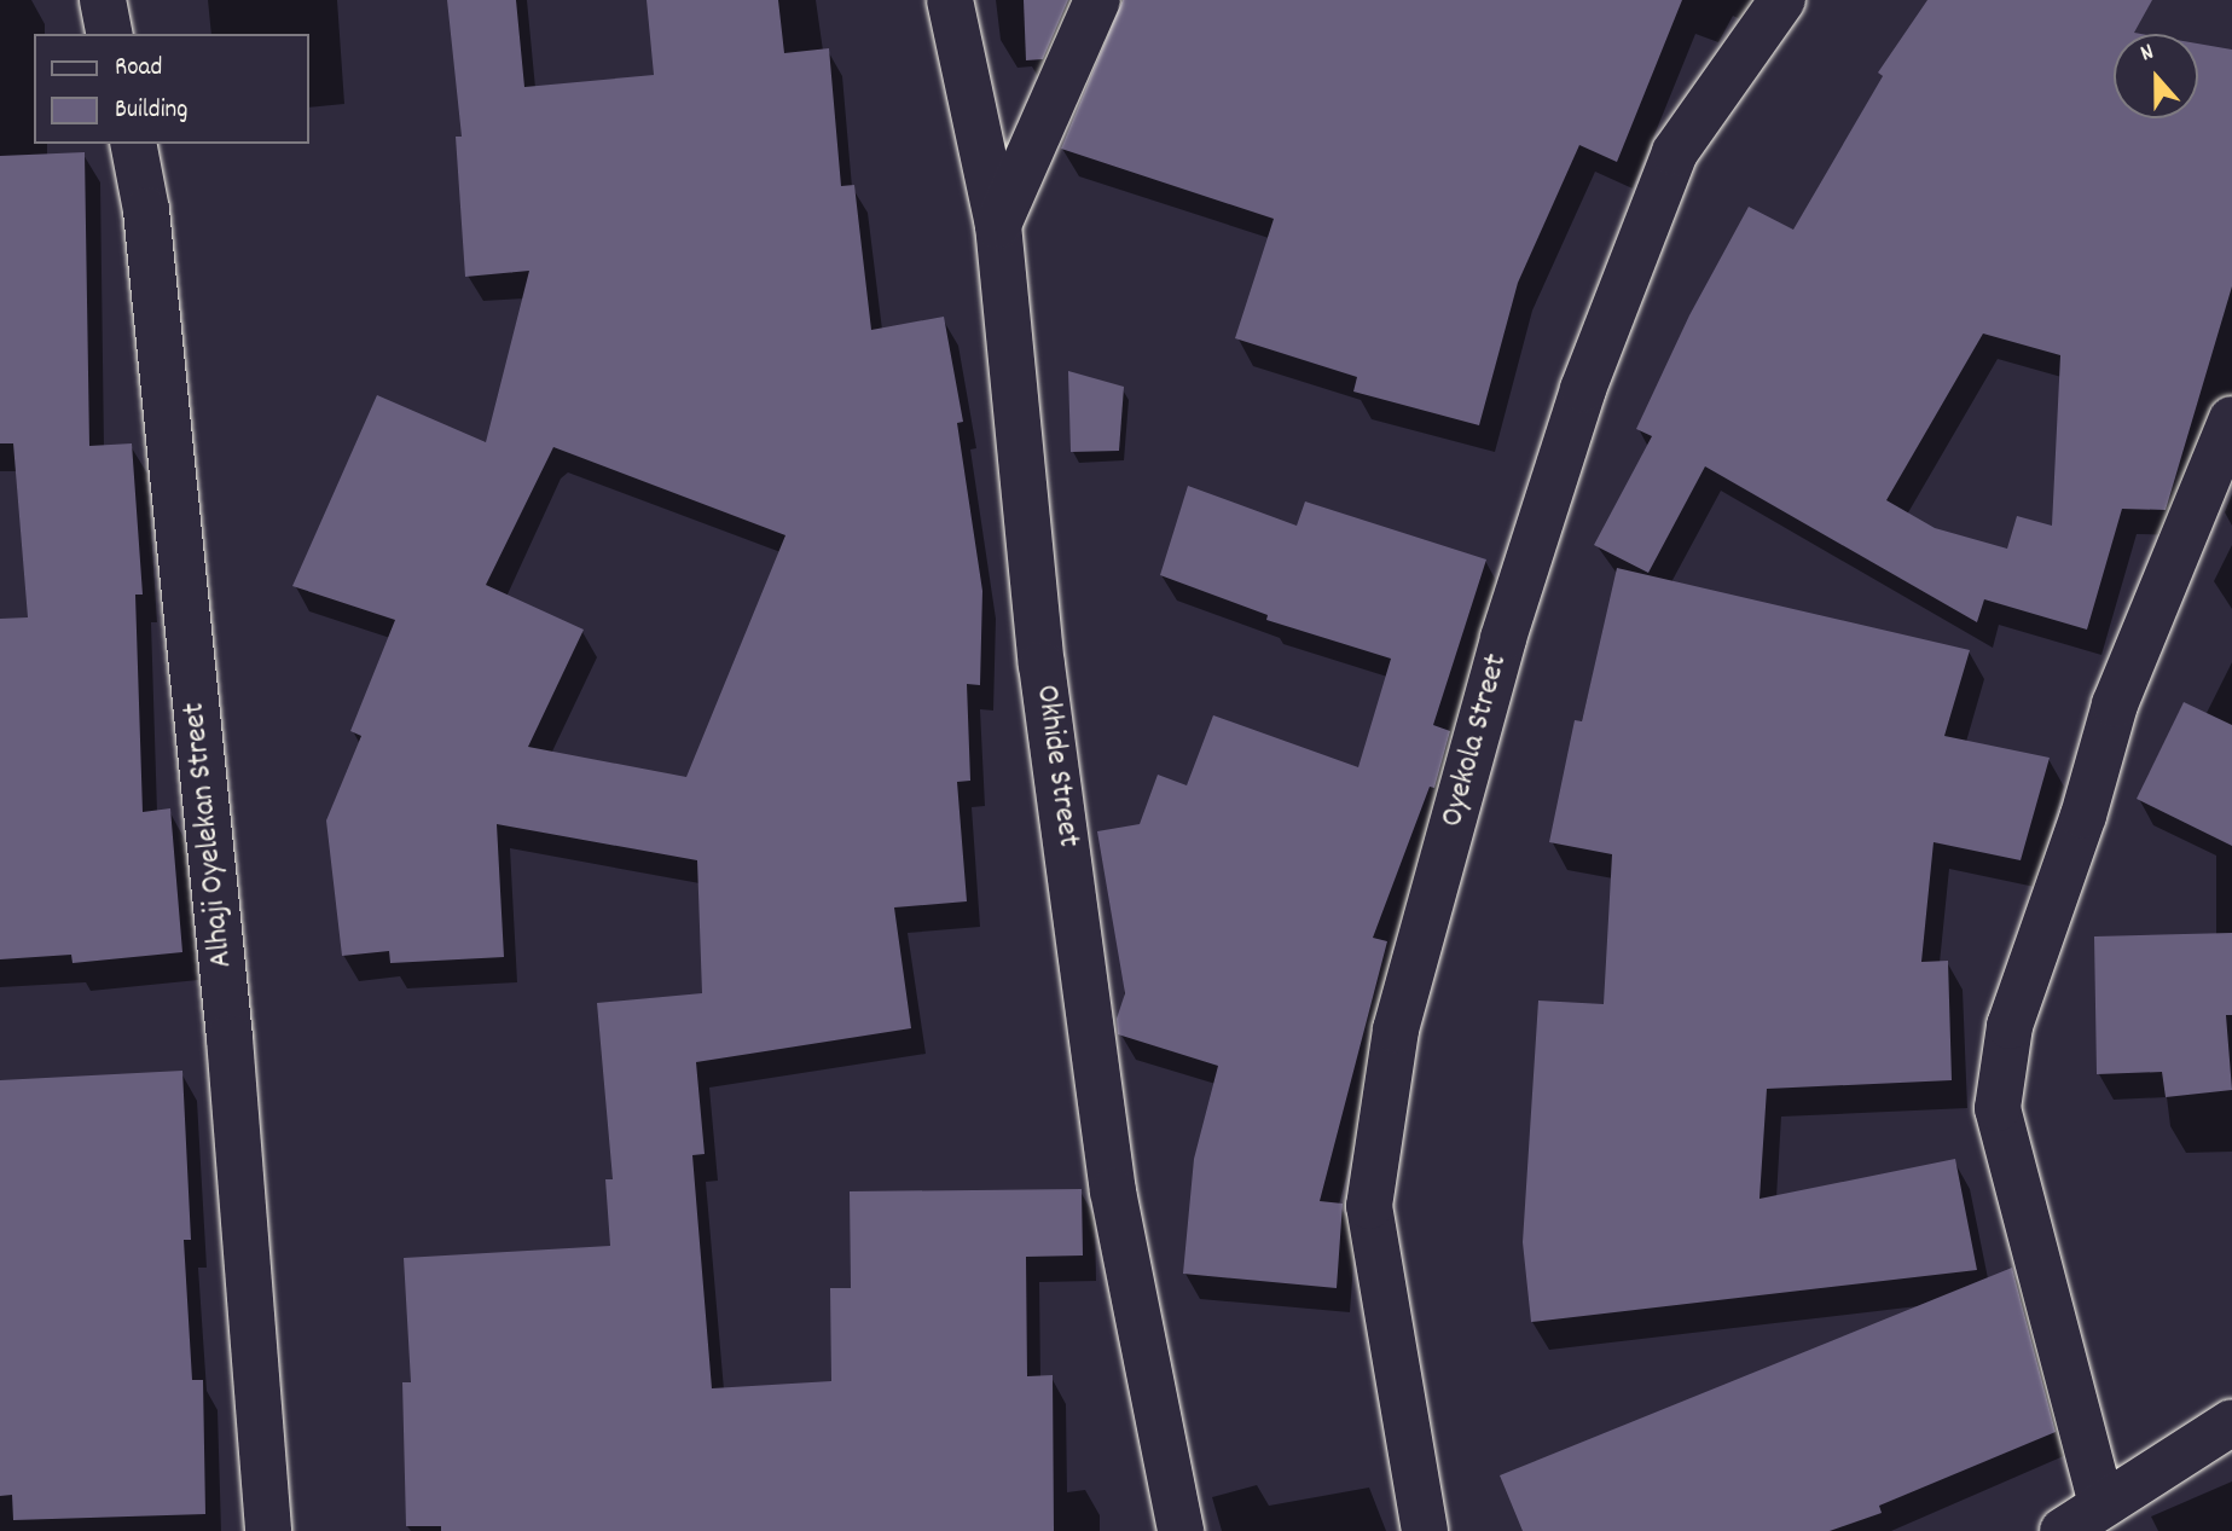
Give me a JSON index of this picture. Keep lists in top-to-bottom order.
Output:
{
  "streets": {
    "street": ["Oyekola Street", "Okhide Street", "Alhaji Oyelekan Street"]
  },
  "legend": ["Road", "Building"],
  "north": "top"
}
